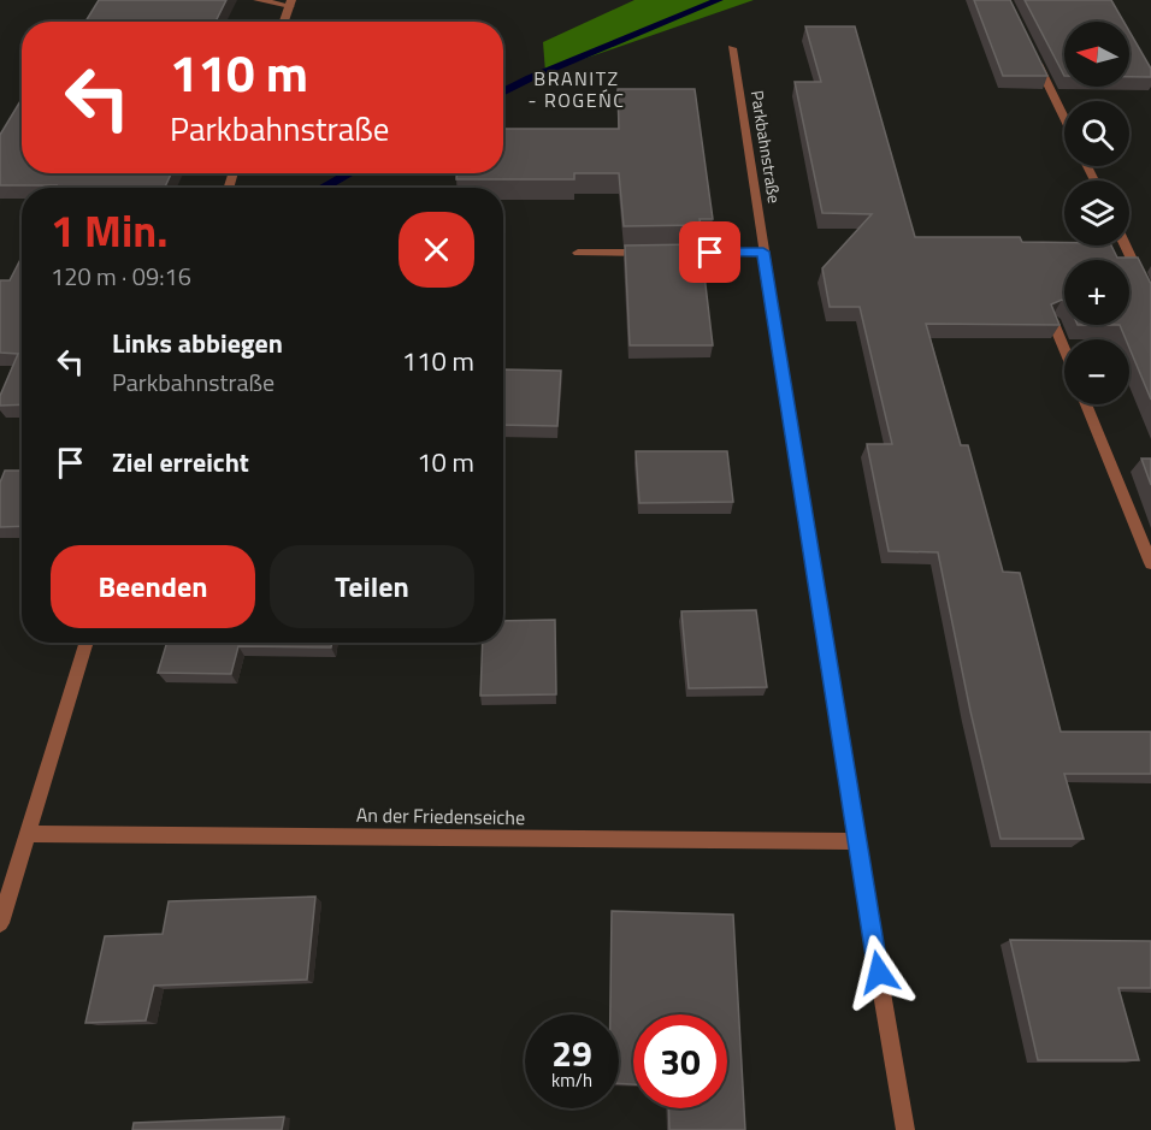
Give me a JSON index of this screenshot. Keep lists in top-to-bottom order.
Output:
{
  "streets": {
    "street": ["Parkbahnstraße", "An der Friedenseiche"]
  },
  "crossings": [
    ["Parkbahnstraße", "An der Friedenseiche"]
  ],
  "districts": ["BRANITZ - ROGEŃC"],
  "north": "left",
  "page": {
    "map_buttons": ["+", "−"],
    "turn": ["110 m", "Parkbahnstraße"],
    "heading": ["1 Min.", "120 m · 09:16"],
    "list": [
      {
        "name": "Links abbiegen",
        "note": "Parkbahnstraße",
        "value": "110 m"
      },
      {
        "name": "Ziel erreicht",
        "value": "10 m"
      }
    ],
    "buttons": ["Beenden", "Teilen"],
    "speed": "29 km/h",
    "limit": "30"
  }
}
